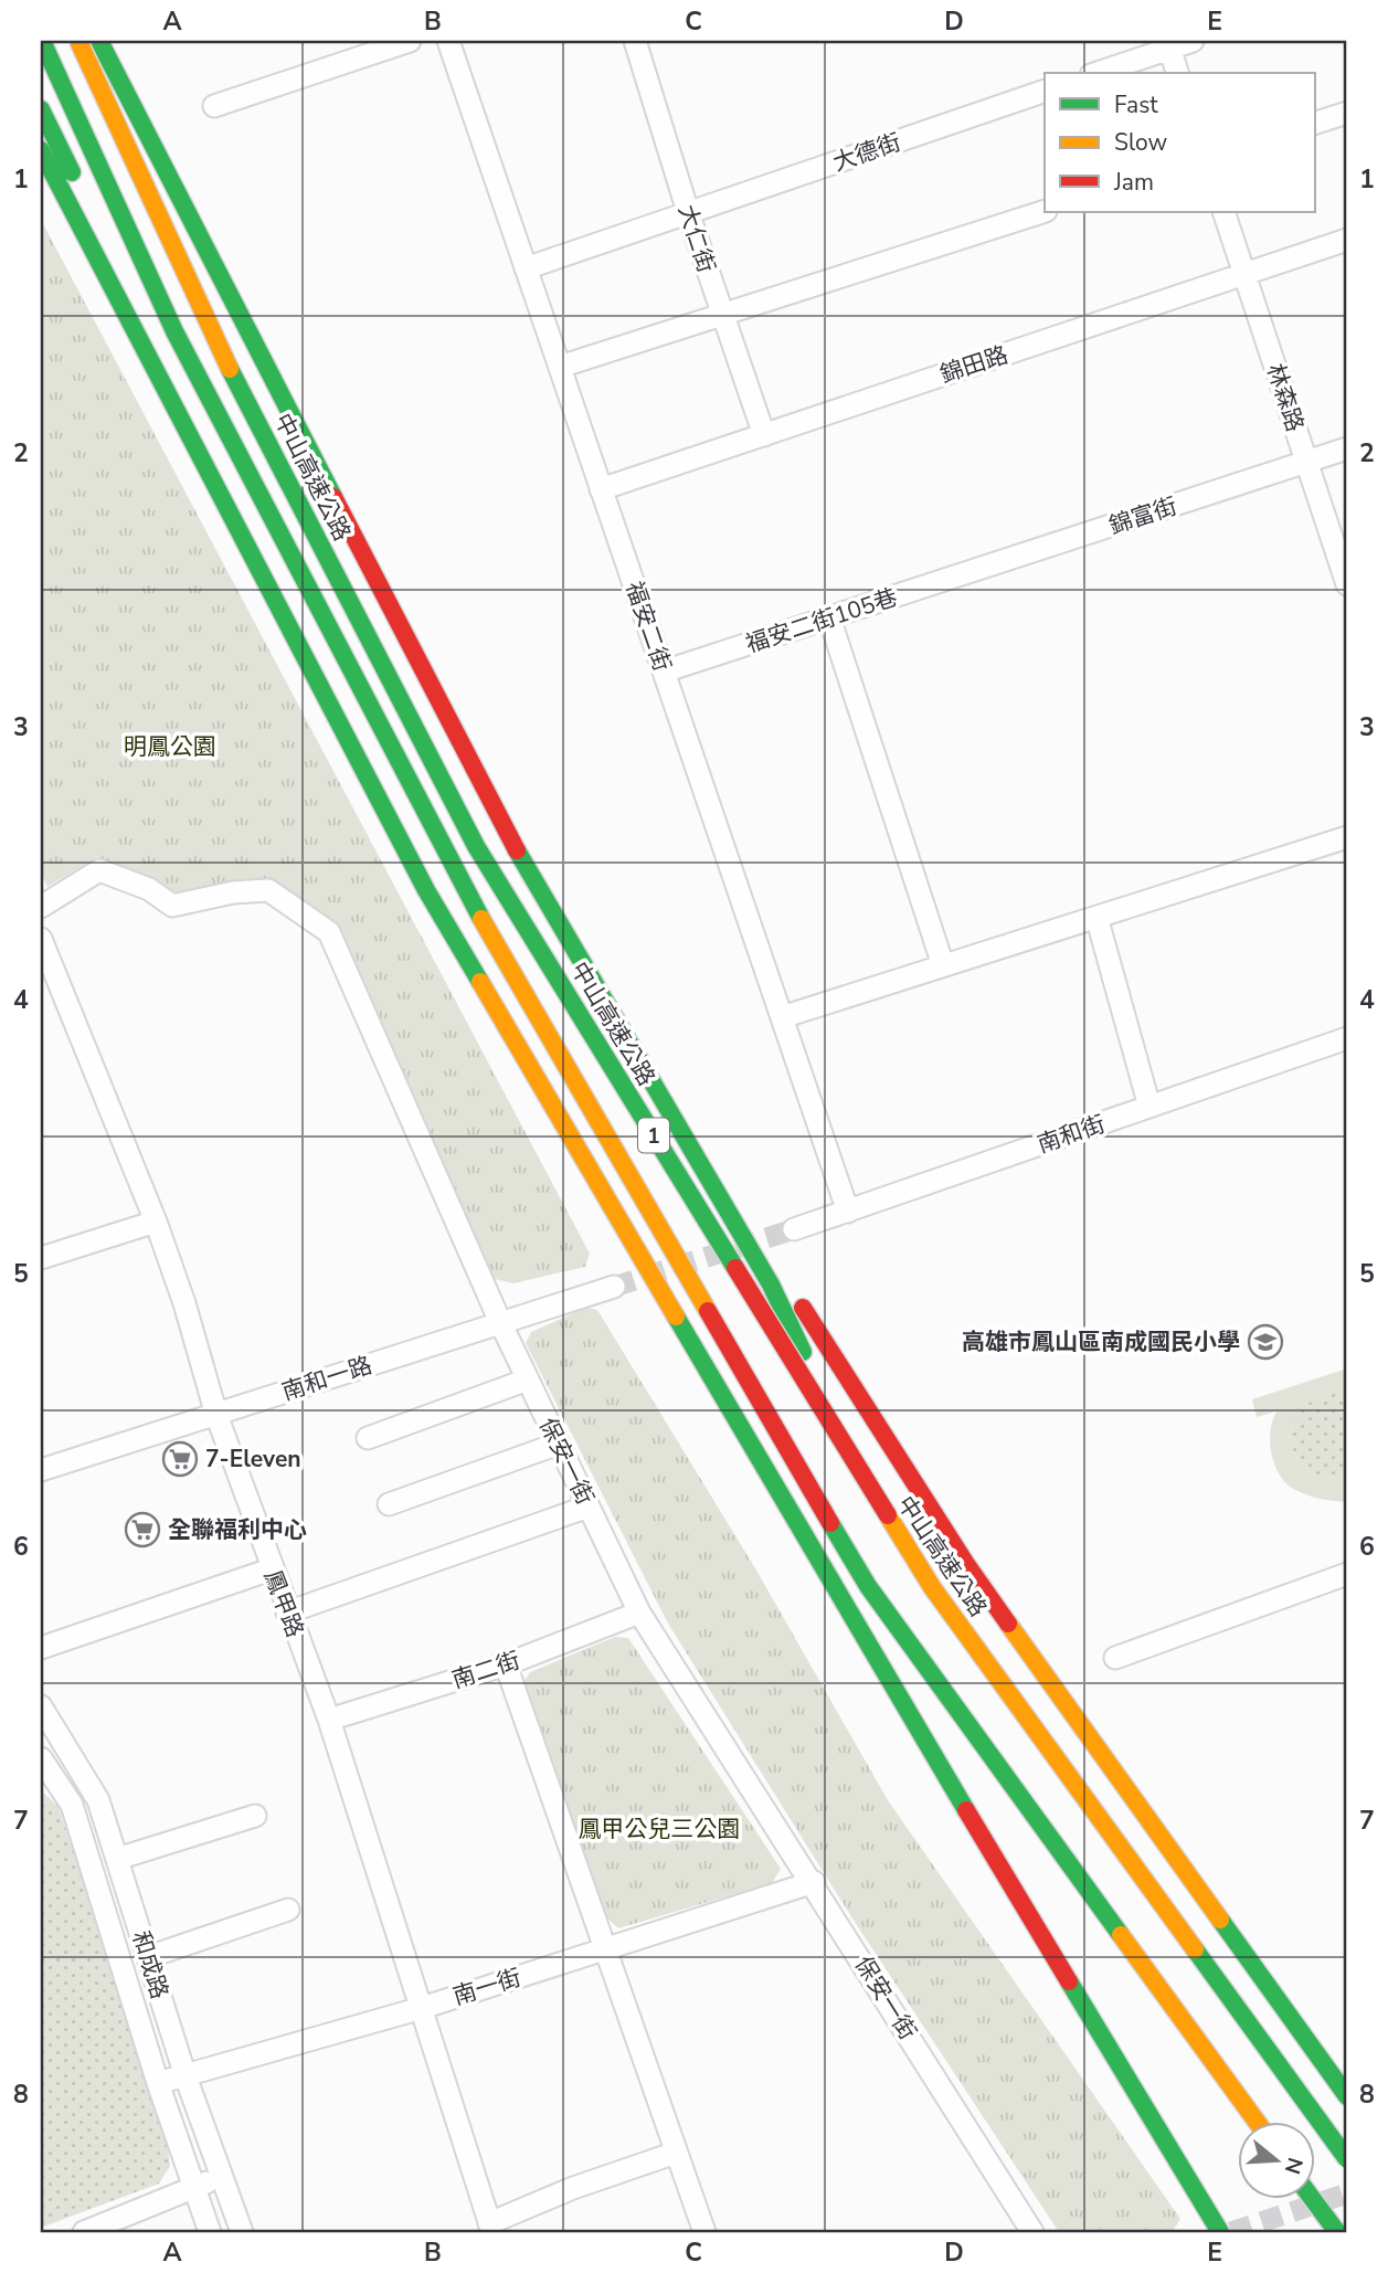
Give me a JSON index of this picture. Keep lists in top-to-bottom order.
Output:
{
  "streets": {
    "highway": ["中山高速公路", "1"],
    "street": [
      "大德街",
      "大仁街",
      "錦田路",
      "林森路",
      "錦富街",
      "福安二街105巷",
      "福安二街",
      "南和街",
      "南和一路",
      "保安一街",
      "鳳甲路",
      "南二街",
      "和成路",
      "南一街"
    ]
  },
  "crossings": [
    ["大德街", "大仁街"],
    ["大德街", "福安二街"],
    ["大仁街", "錦田路"],
    ["錦田路", "林森路"],
    ["錦田路", "福安二街"],
    ["林森路", "錦富街"],
    ["錦富街", "福安二街105巷"],
    ["福安二街105巷", "福安二街"],
    ["福安二街", "南和街"],
    ["南和一路", "保安一街"],
    ["南和一路", "鳳甲路"],
    ["保安一街", "南二街"],
    ["保安一街", "南一街"],
    ["鳳甲路", "南二街"],
    ["鳳甲路", "南一街"],
    ["和成路", "南一街"]
  ],
  "parks": ["明鳳公園", "鳳甲公兒三公園"],
  "places": {
    "school or university": ["高雄市鳳山區南成國民小學"],
    "supermarket": ["7-Eleven", "全聯福利中心"]
  },
  "legend": ["Fast", "Slow", "Jam"],
  "north": "right",
  "grid": {
    "columns": [
      "A",
      "B",
      "C",
      "D",
      "E"
    ],
    "rows": [
      "1",
      "2",
      "3",
      "4",
      "5",
      "6",
      "7",
      "8"
    ]
  }
}
